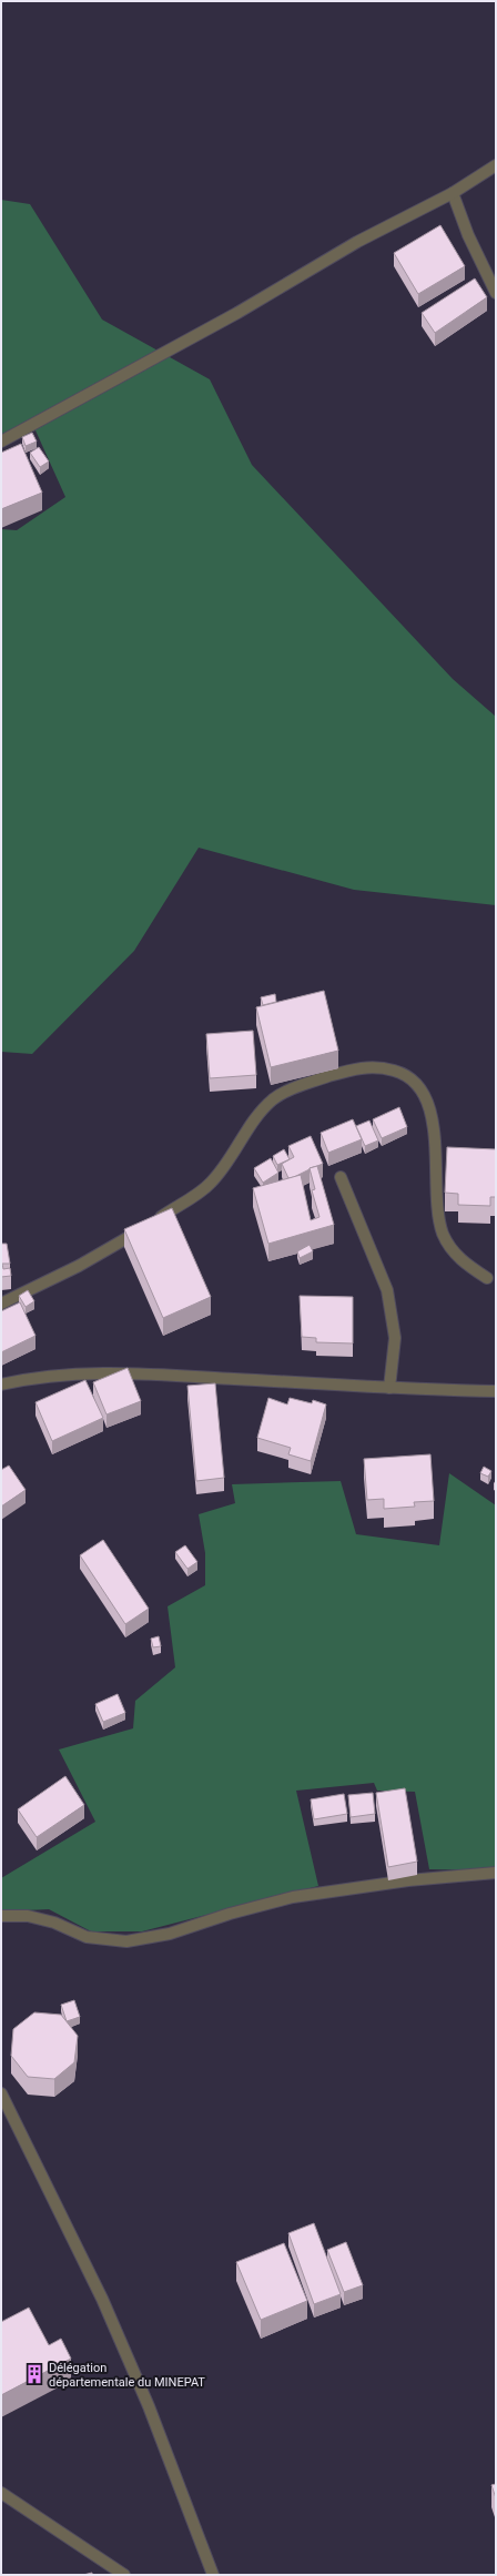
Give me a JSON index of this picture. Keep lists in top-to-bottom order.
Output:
{
  "places": {
    "building": ["Délégation départementale du MINEPAT"]
  }
}
